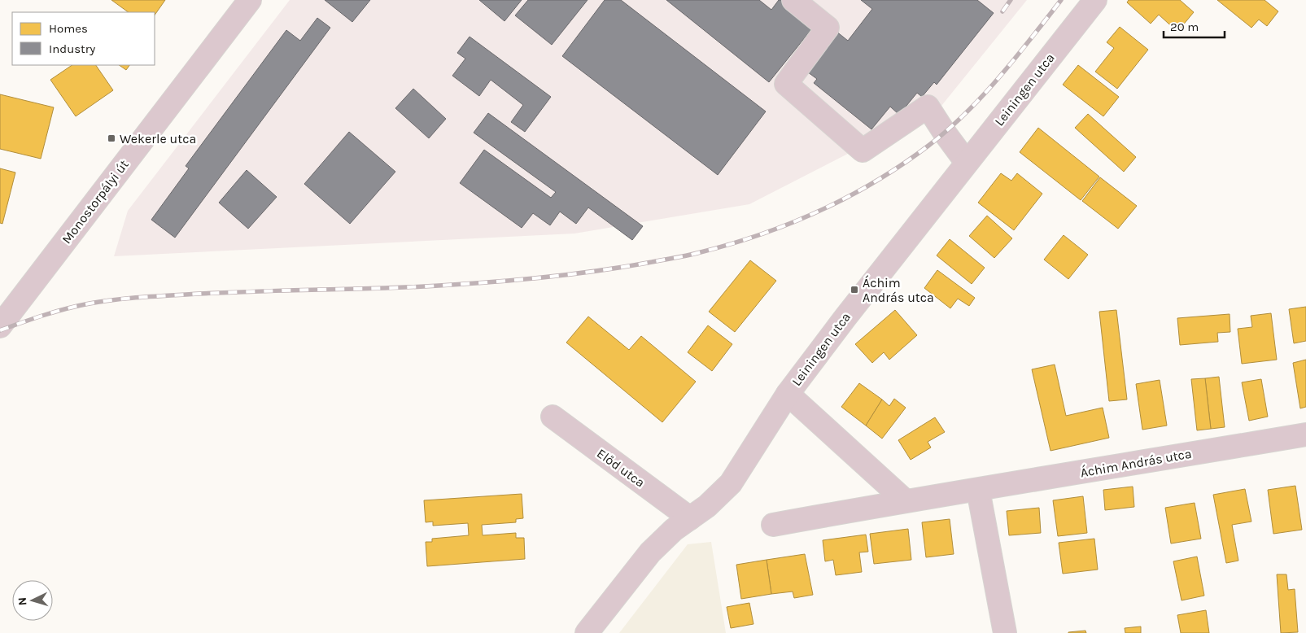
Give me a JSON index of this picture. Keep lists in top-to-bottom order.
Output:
{
  "streets": {
    "street": [
      "Leiningen utca",
      "Monostorpályi út",
      "Áchim András utca",
      "Előd utca"
    ]
  },
  "crossings": [
    ["Leiningen utca", "Előd utca"]
  ],
  "places": {
    "transit": ["Wekerle utca", "Áchim András utca"]
  },
  "legend": ["Homes", "Industry"],
  "scale_bar": "20 m",
  "north": "left"
}
